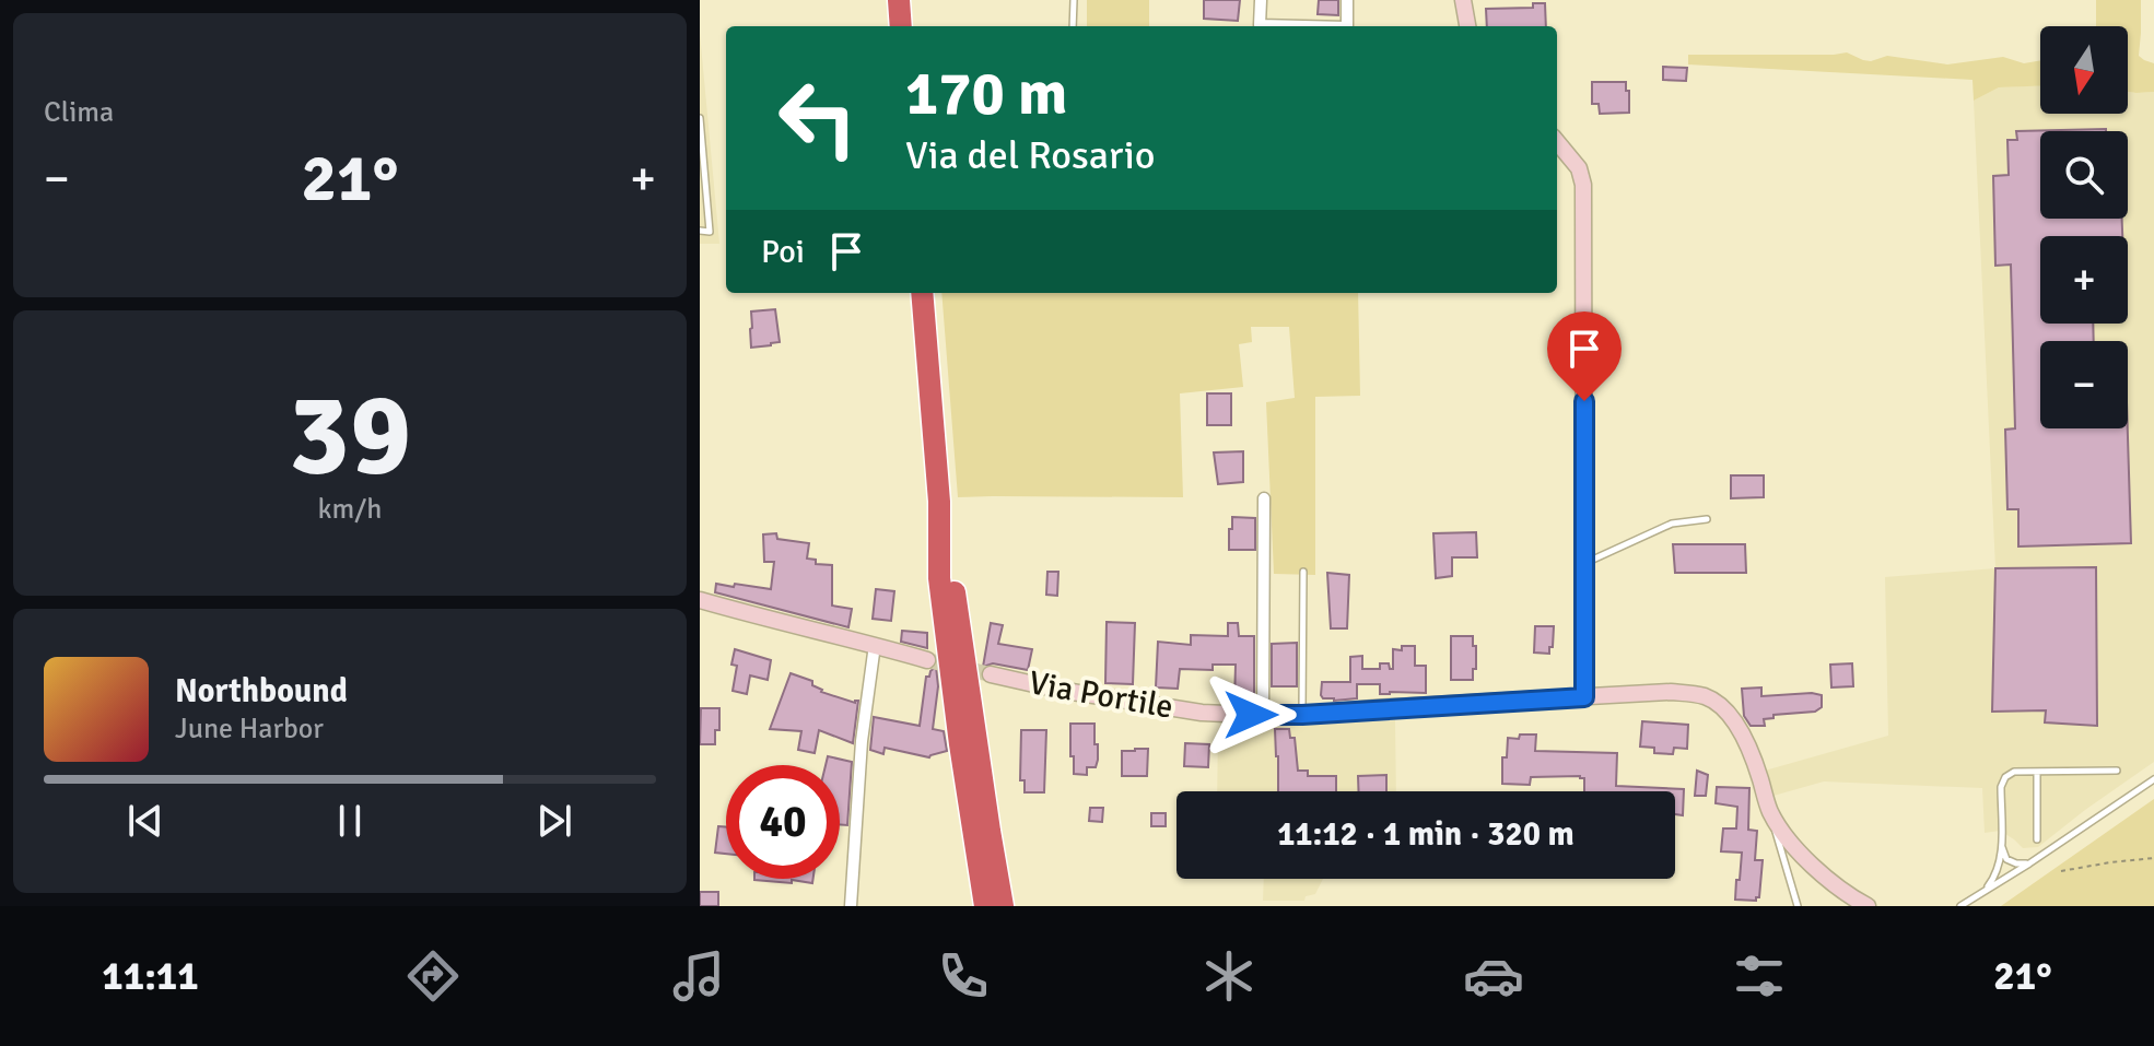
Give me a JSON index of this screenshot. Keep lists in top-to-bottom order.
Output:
{
  "streets": {
    "street": ["Via Portile"]
  },
  "north": "bottom",
  "page": {
    "tile": [
      "Clima",
      ["39", "km/h"]
    ],
    "map_buttons": ["+", "−"],
    "turn": ["170 m", "Via del Rosario"],
    "heat": ["−", "21°", "+"],
    "then": "Poi",
    "song": ["Northbound", "June Harbor"],
    "limit": "40",
    "trip": "11:12 · 1 min · 320 m",
    "tabs": ["11:11", "21°"]
  }
}
